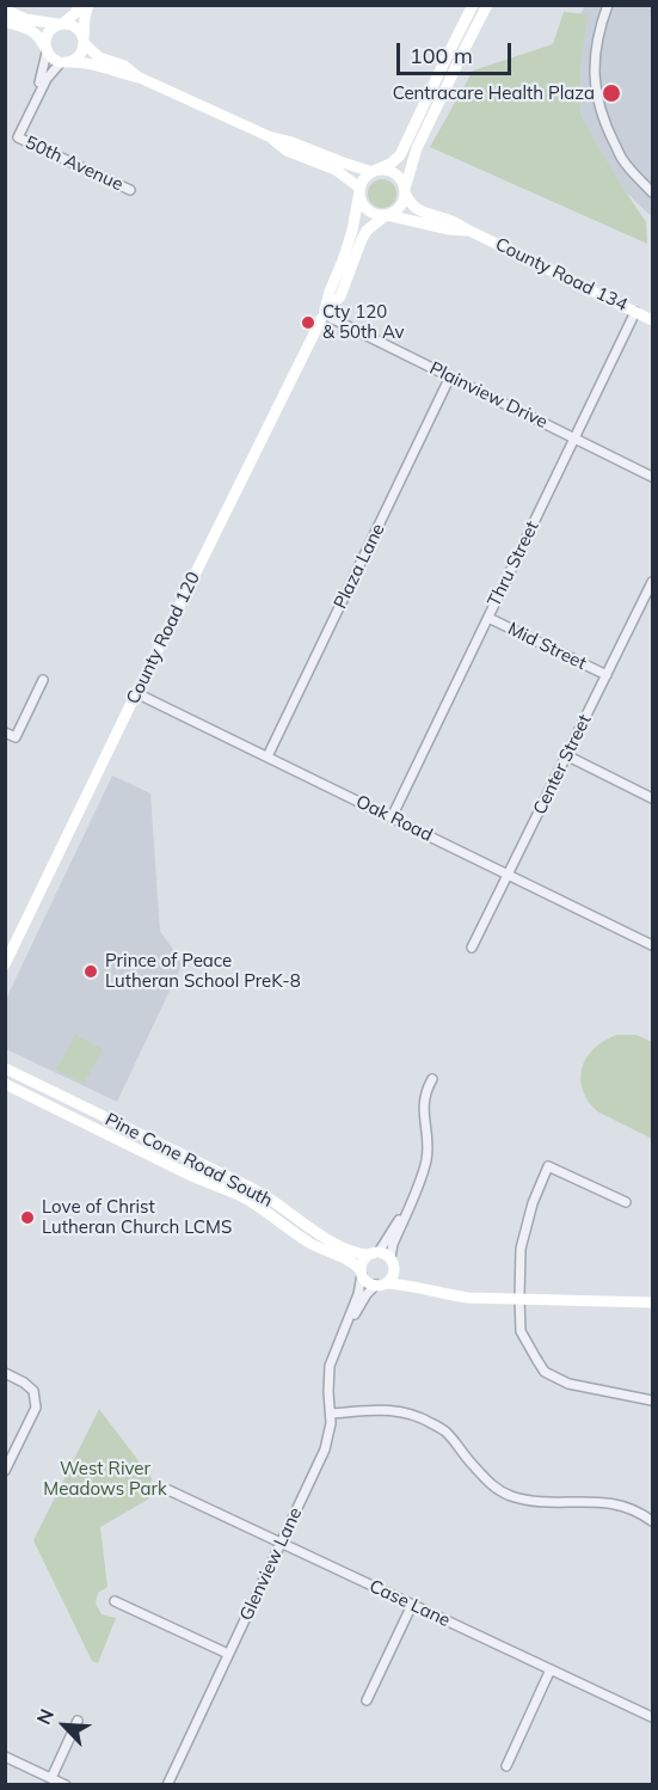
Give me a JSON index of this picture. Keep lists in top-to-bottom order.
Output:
{
  "streets": {
    "street": [
      "50th Avenue",
      "County Road 134",
      "Plainview Drive",
      "Thru Street",
      "Plaza Lane",
      "County Road 120",
      "Mid Street",
      "Center Street",
      "Oak Road",
      "Pine Cone Road South",
      "Glenview Lane",
      "Case Lane"
    ]
  },
  "crossings": [
    ["County Road 134", "Thru Street"],
    ["County Road 134", "County Road 120"],
    ["Plainview Drive", "Thru Street"],
    ["Plainview Drive", "Plaza Lane"],
    ["Plainview Drive", "County Road 120"],
    ["Thru Street", "Mid Street"],
    ["Thru Street", "Oak Road"],
    ["Plaza Lane", "Oak Road"],
    ["County Road 120", "Oak Road"],
    ["Mid Street", "Center Street"],
    ["Center Street", "Oak Road"],
    ["Pine Cone Road South", "Glenview Lane"],
    ["Glenview Lane", "Case Lane"]
  ],
  "parks": ["West River Meadows Park"],
  "places": [
    "Centracare Health Plaza",
    "Cty 120 & 50th Av",
    "Prince of Peace Lutheran School PreK-8",
    "Love of Christ Lutheran Church LCMS"
  ],
  "scale_bar": "100 m",
  "north": "top left"
}
